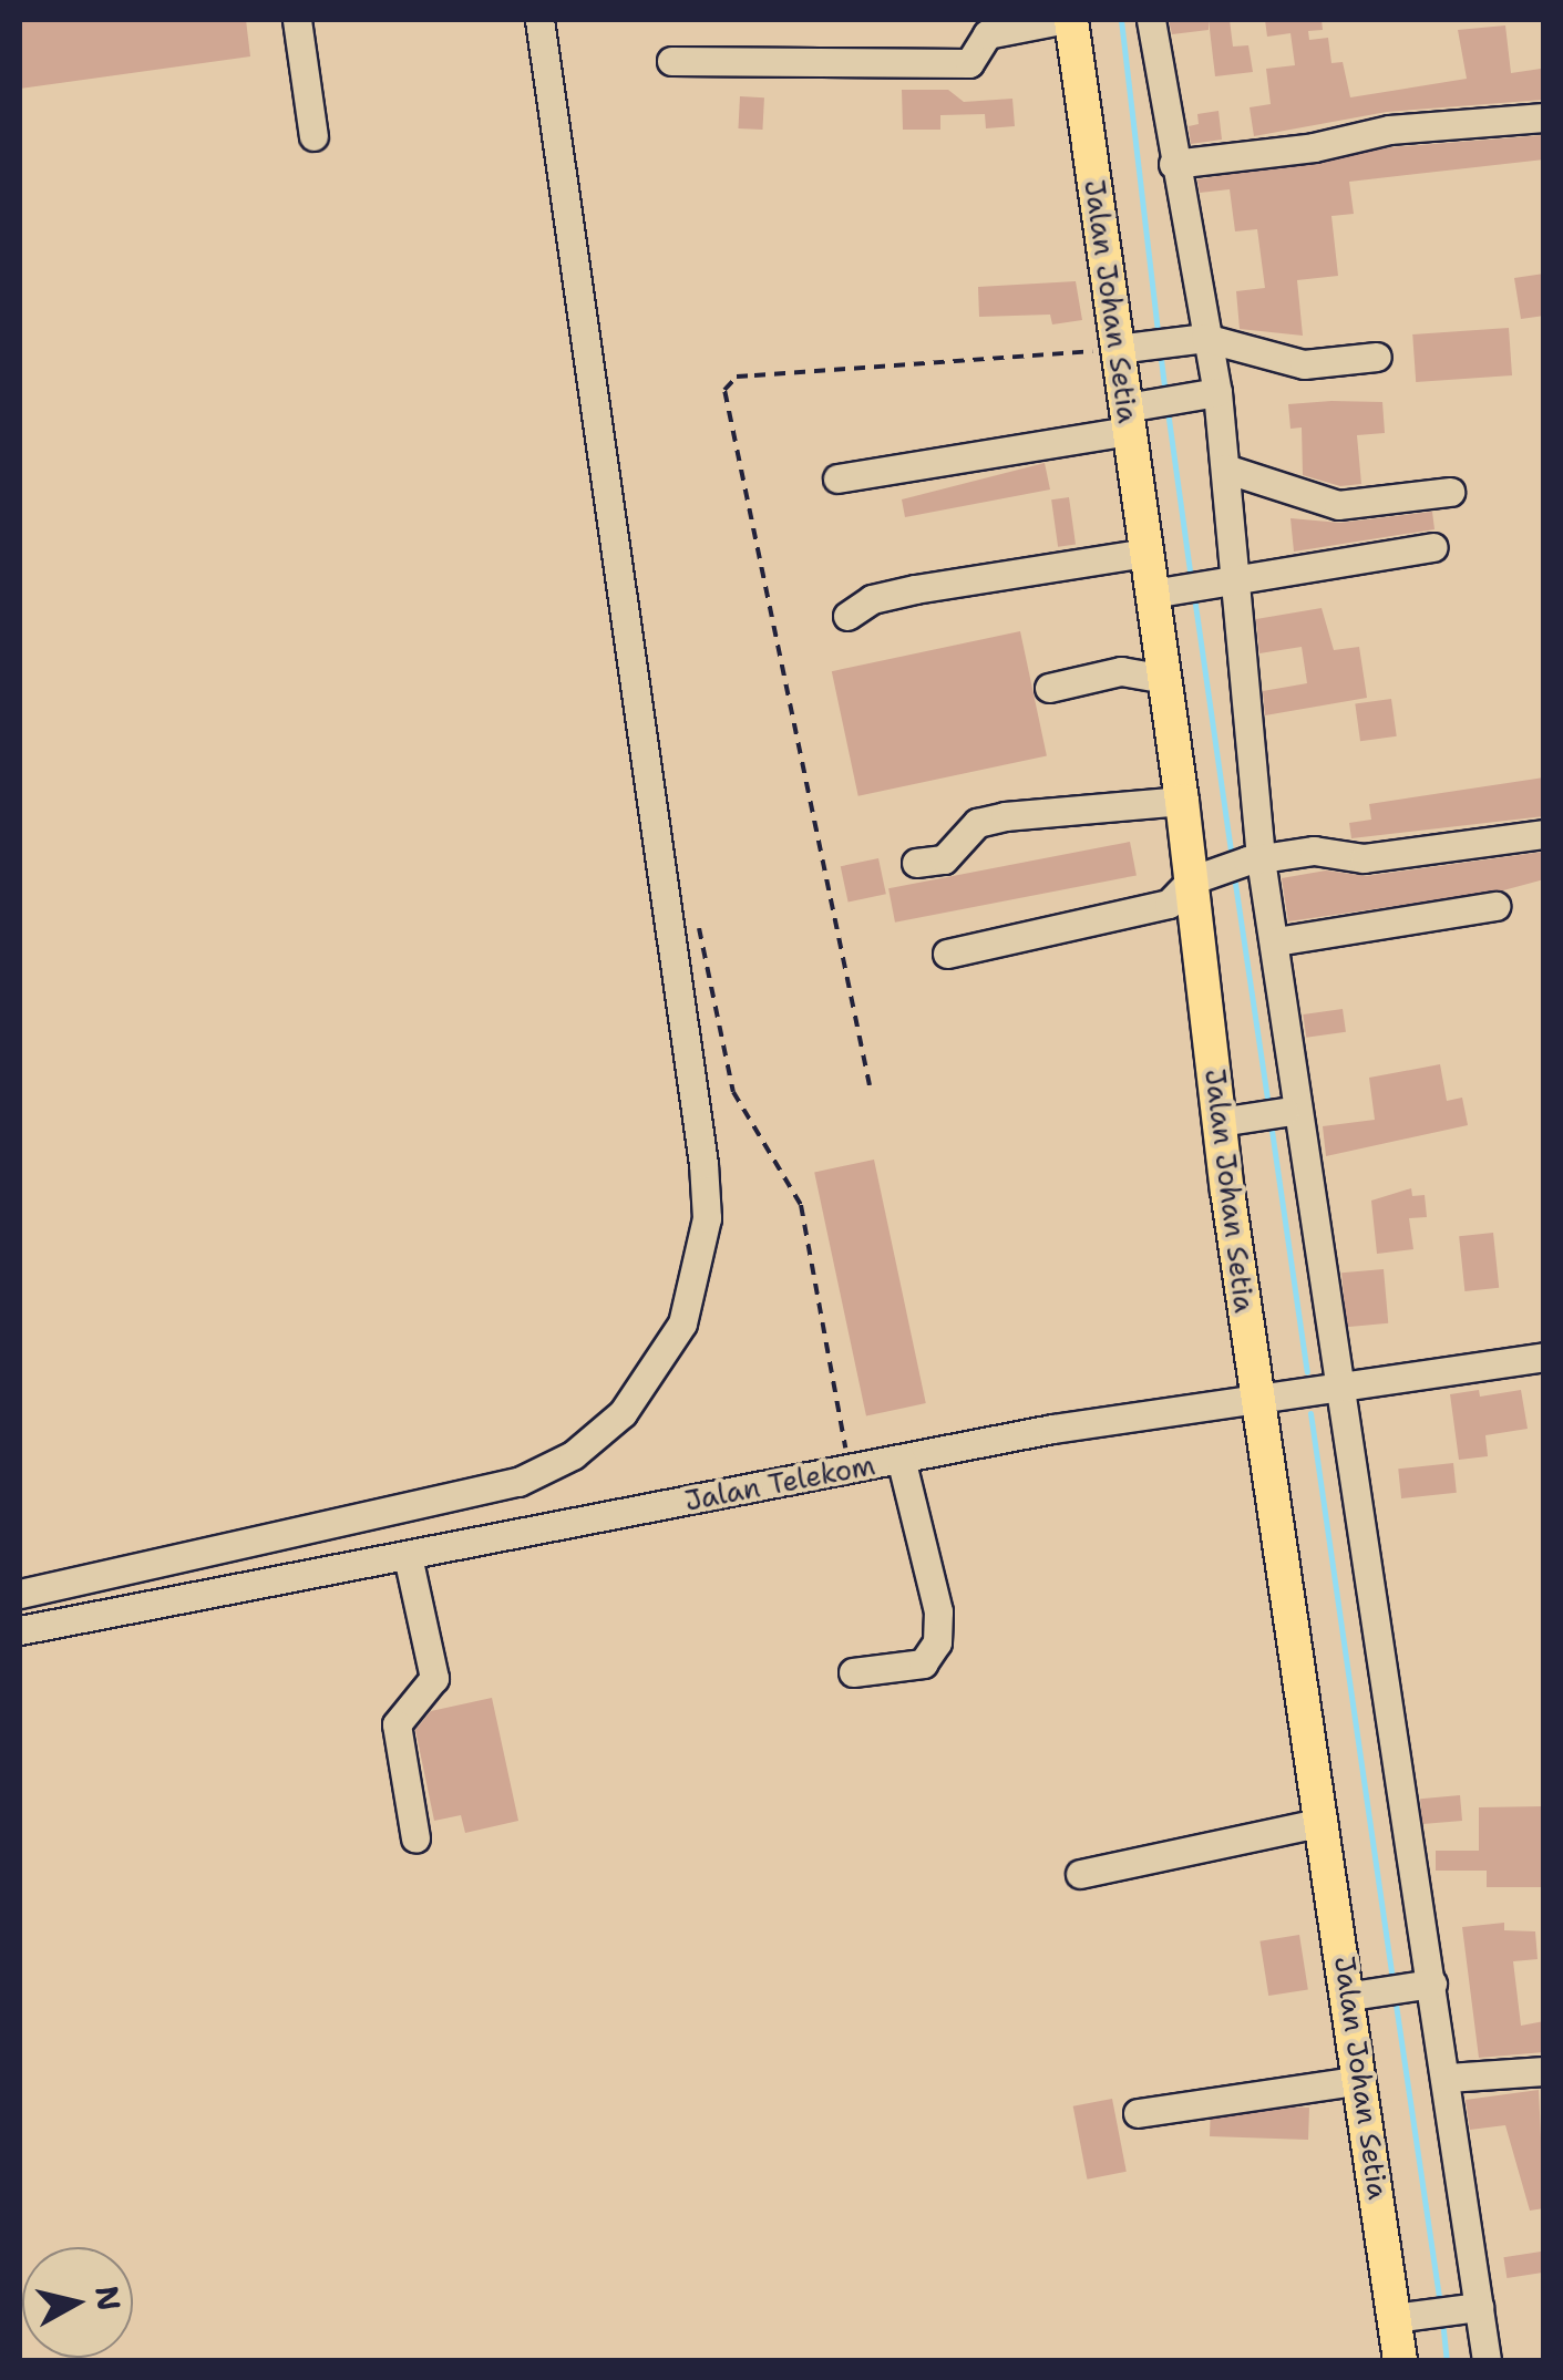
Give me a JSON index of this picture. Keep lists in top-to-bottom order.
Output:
{
  "streets": {
    "main road": ["Jalan Johan Setia"],
    "street": ["Jalan Telekom"]
  },
  "crossings": [
    ["Jalan Johan Setia", "Jalan Telekom"]
  ],
  "north": "right"
}
